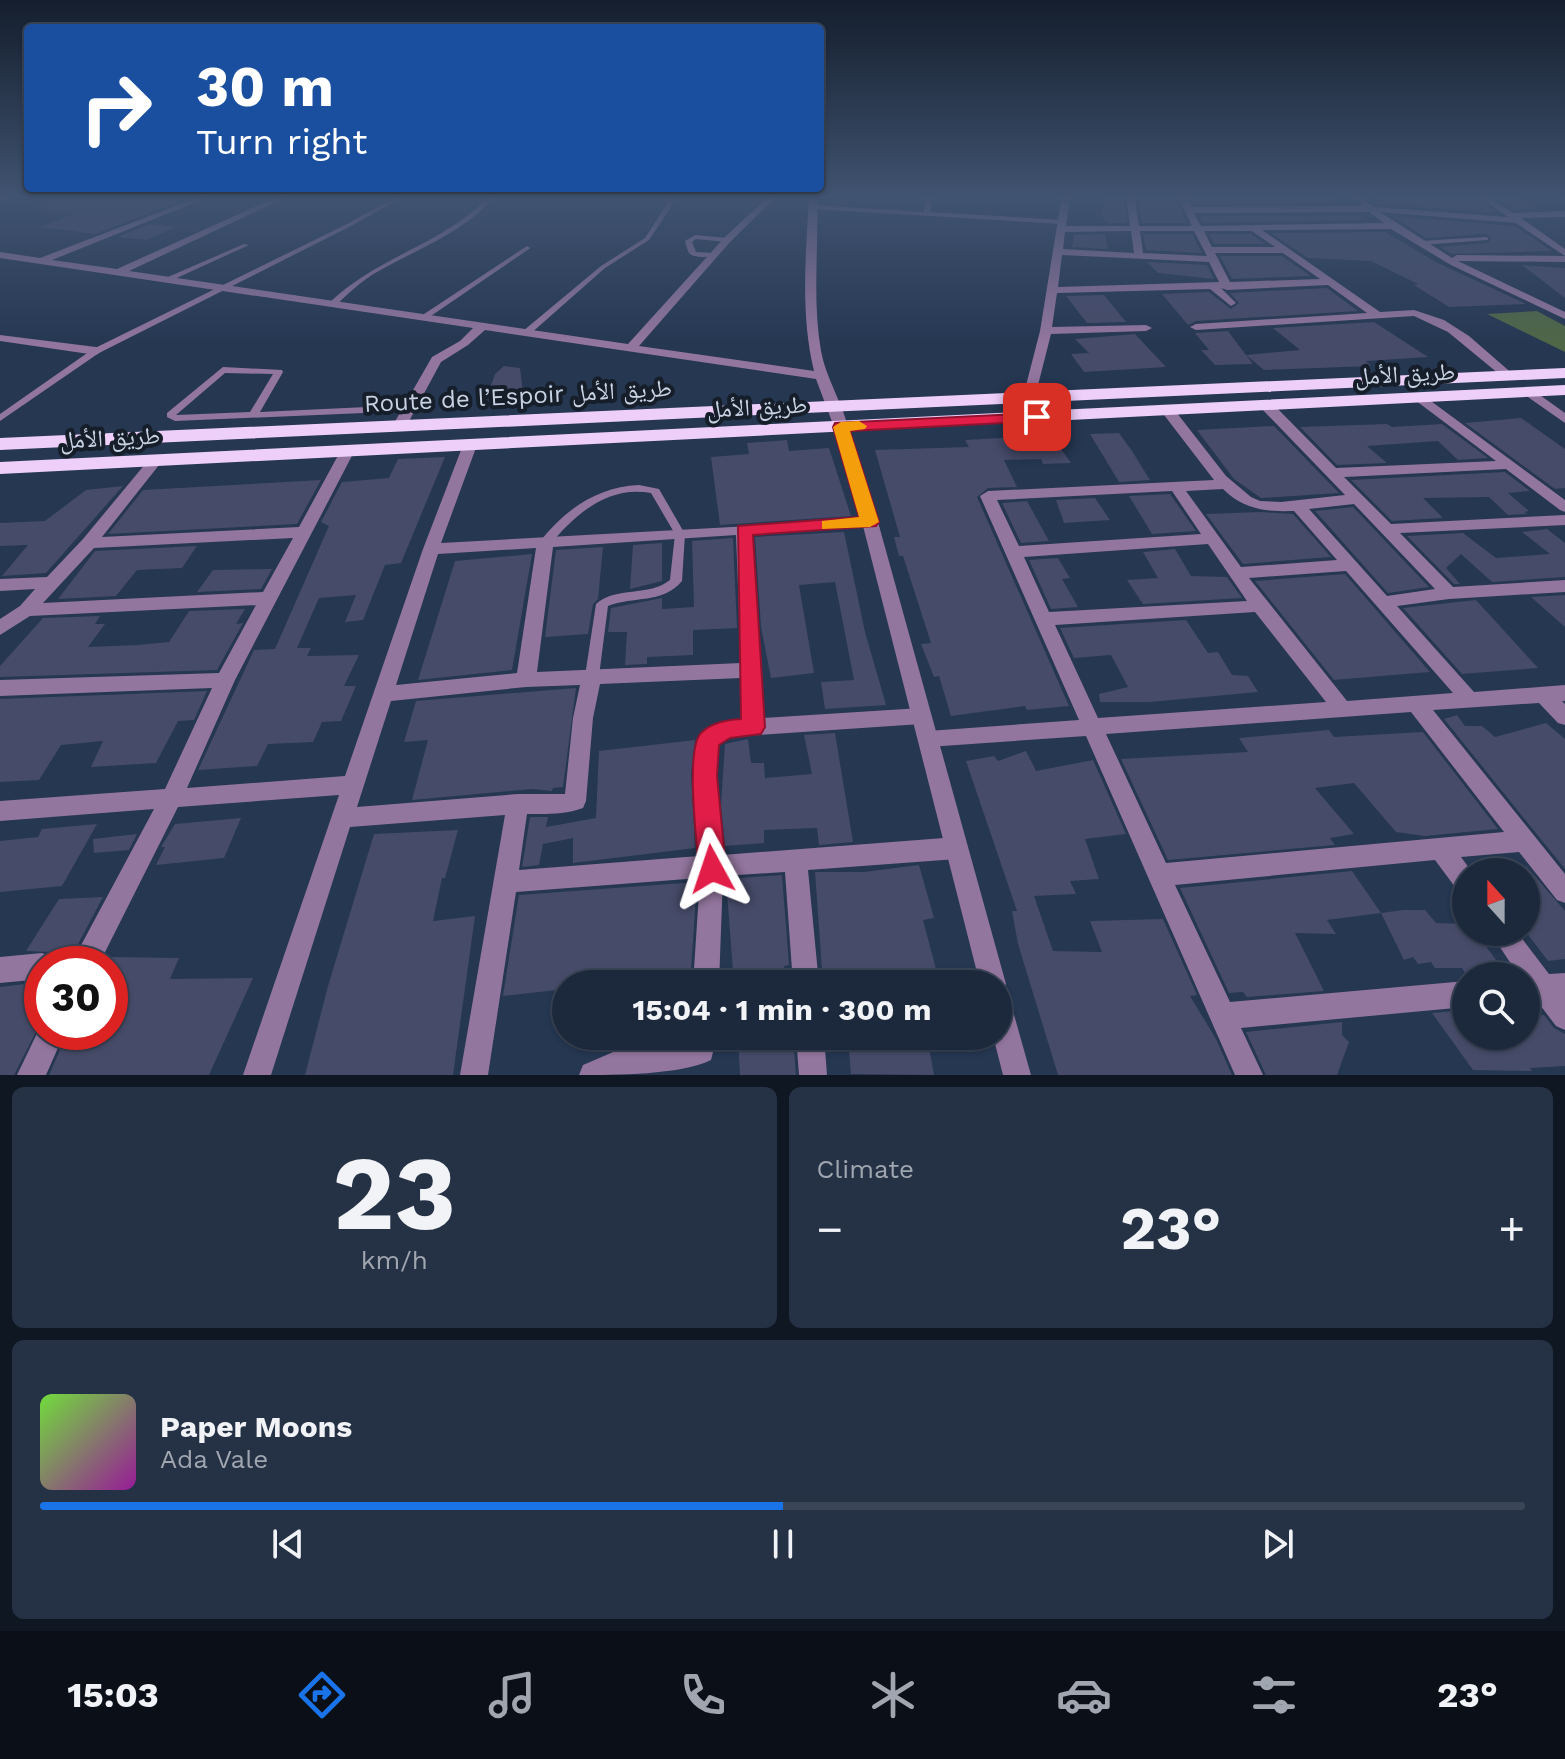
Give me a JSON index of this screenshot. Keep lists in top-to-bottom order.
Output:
{
  "streets": {
    "highway": ["طريق الأمل", "Route de l’Espoir طريق الأمل"]
  },
  "north": "top",
  "page": {
    "turn": ["30 m", "Turn right"],
    "limit": "30",
    "trip": "15:04 · 1 min · 300 m",
    "tile": [
      ["23", "km/h"],
      "Climate"
    ],
    "heat": ["−", "23°", "+"],
    "song": ["Paper Moons", "Ada Vale"],
    "tabs": ["15:03", "23°"]
  }
}
